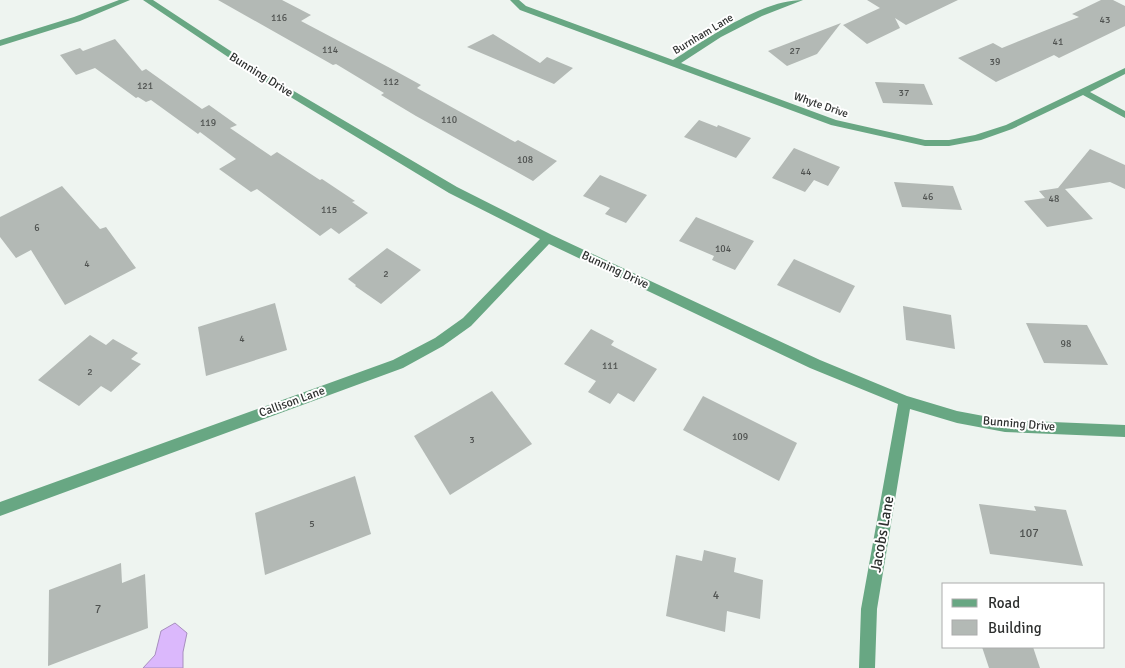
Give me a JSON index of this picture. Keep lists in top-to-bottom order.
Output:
{
  "streets": {
    "street": [
      "Burnham Lane",
      "Bunning Drive",
      "Whyte Drive",
      "Callison Lane",
      "Jacobs Lane"
    ]
  },
  "crossings": [
    ["Burnham Lane", "Whyte Drive"],
    ["Bunning Drive", "Callison Lane"],
    ["Bunning Drive", "Jacobs Lane"]
  ],
  "house_numbers": [
    "116",
    "43",
    "41",
    "114",
    "27",
    "39",
    "112",
    "121",
    "37",
    "110",
    "119",
    "108",
    "44",
    "46",
    "48",
    "115",
    "6",
    "104",
    "4",
    "2",
    "4",
    "98",
    "111",
    "2",
    "109",
    "3",
    "5",
    "107",
    "4",
    "7"
  ],
  "legend": ["Road", "Building"]
}
